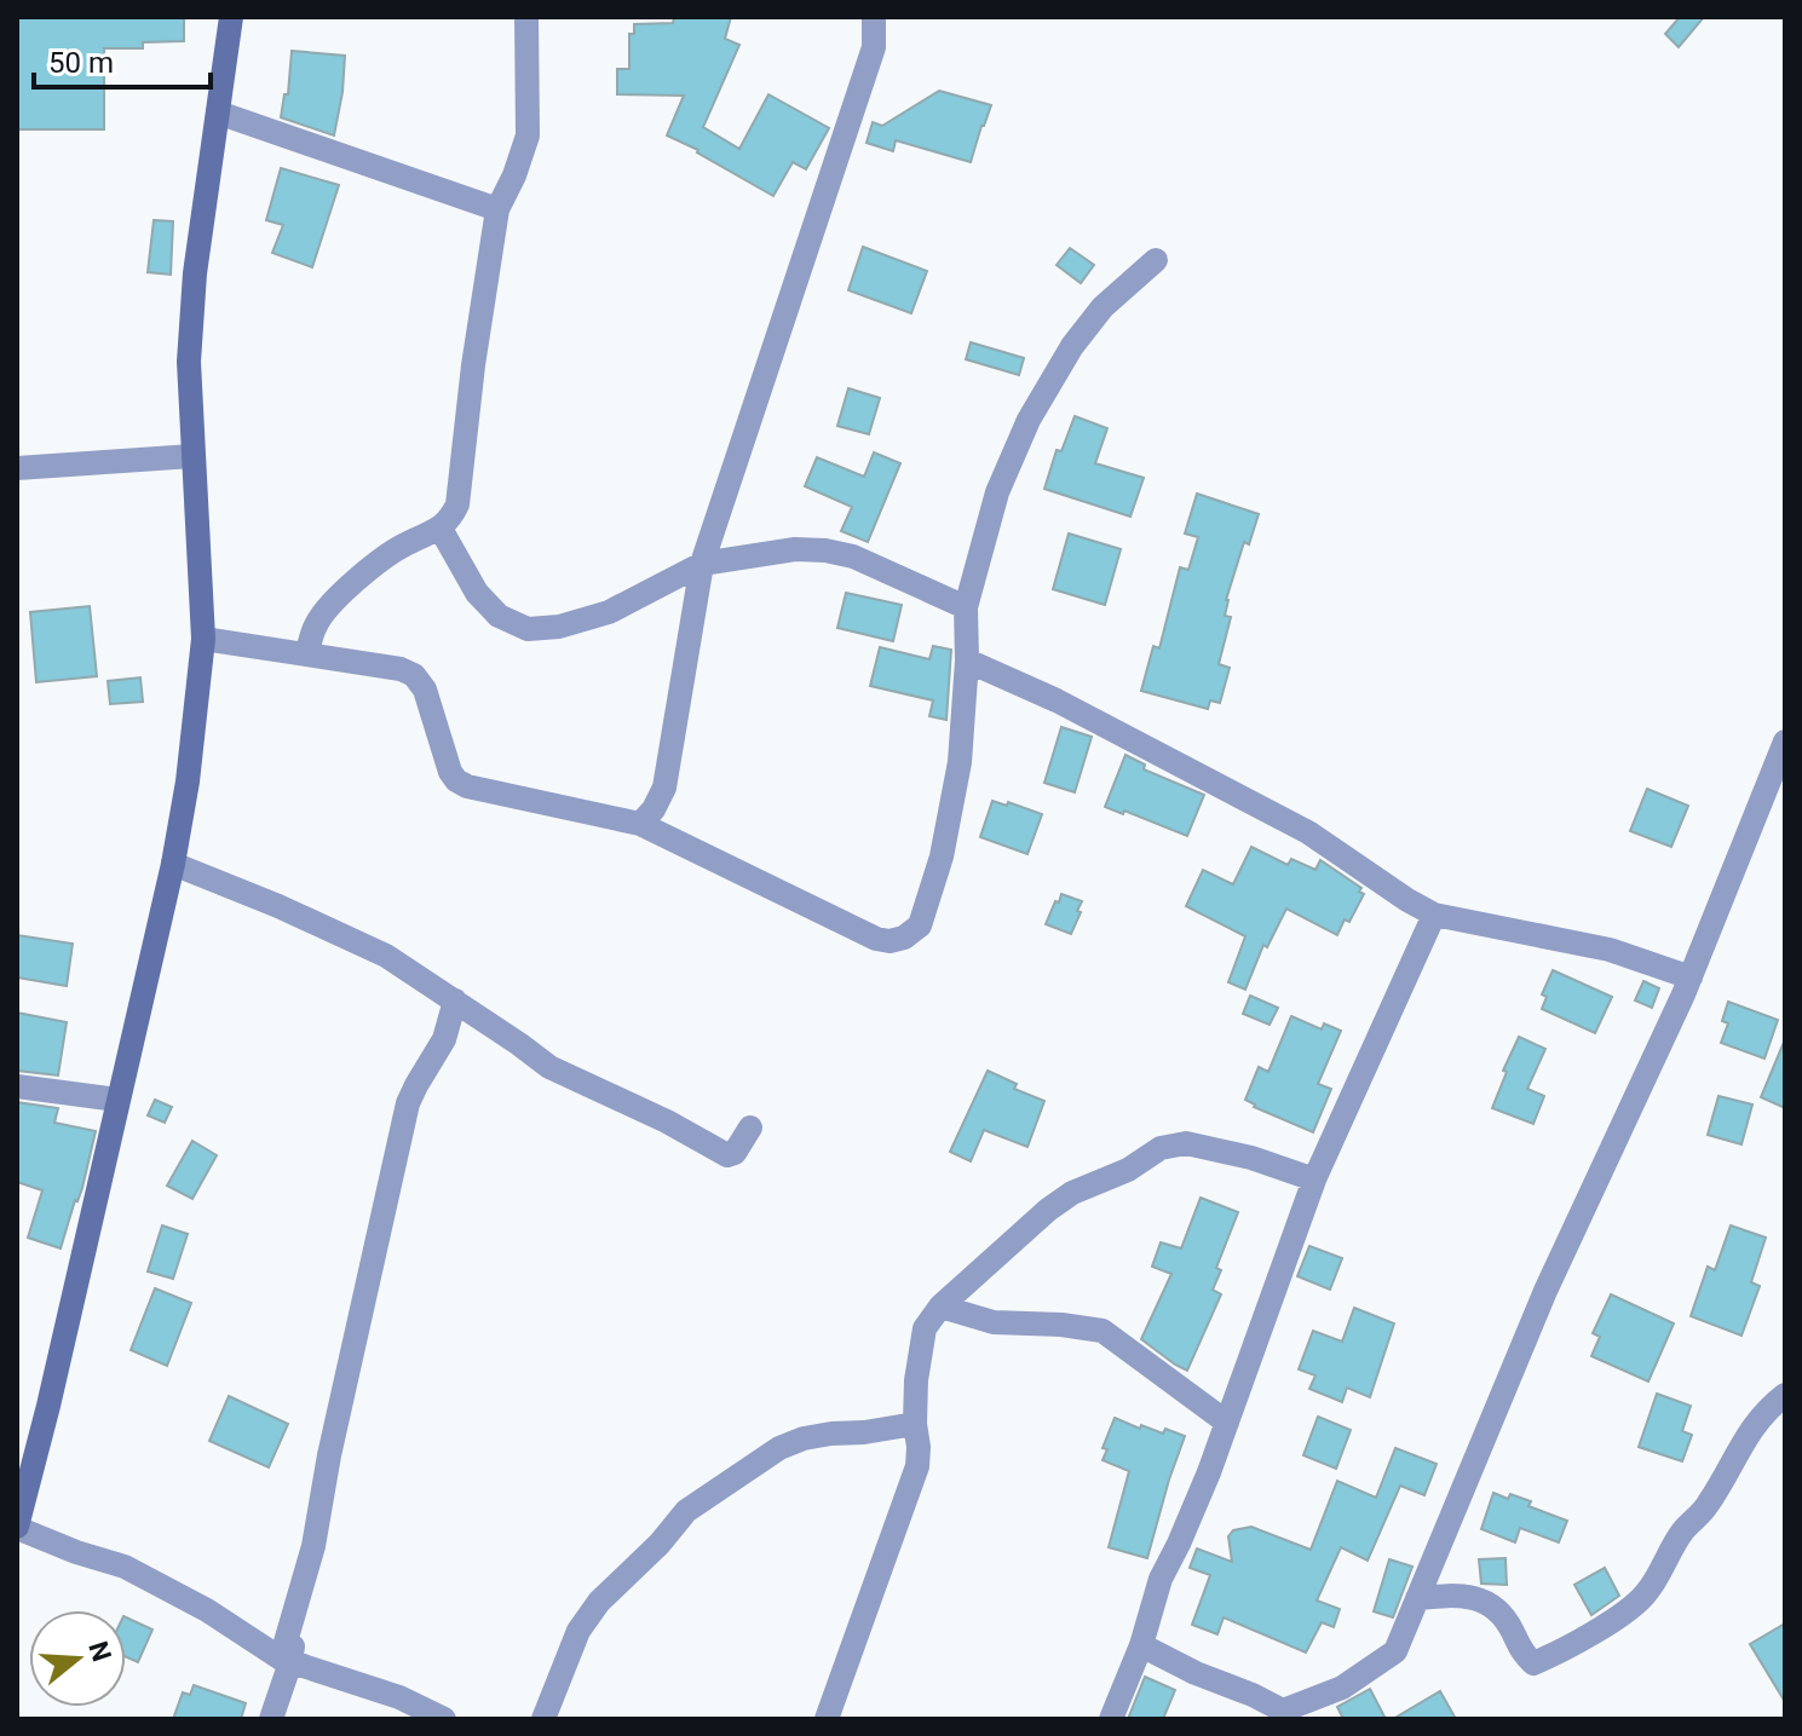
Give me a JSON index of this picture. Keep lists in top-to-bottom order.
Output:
{
  "scale_bar": "50 m",
  "north": "right"
}
